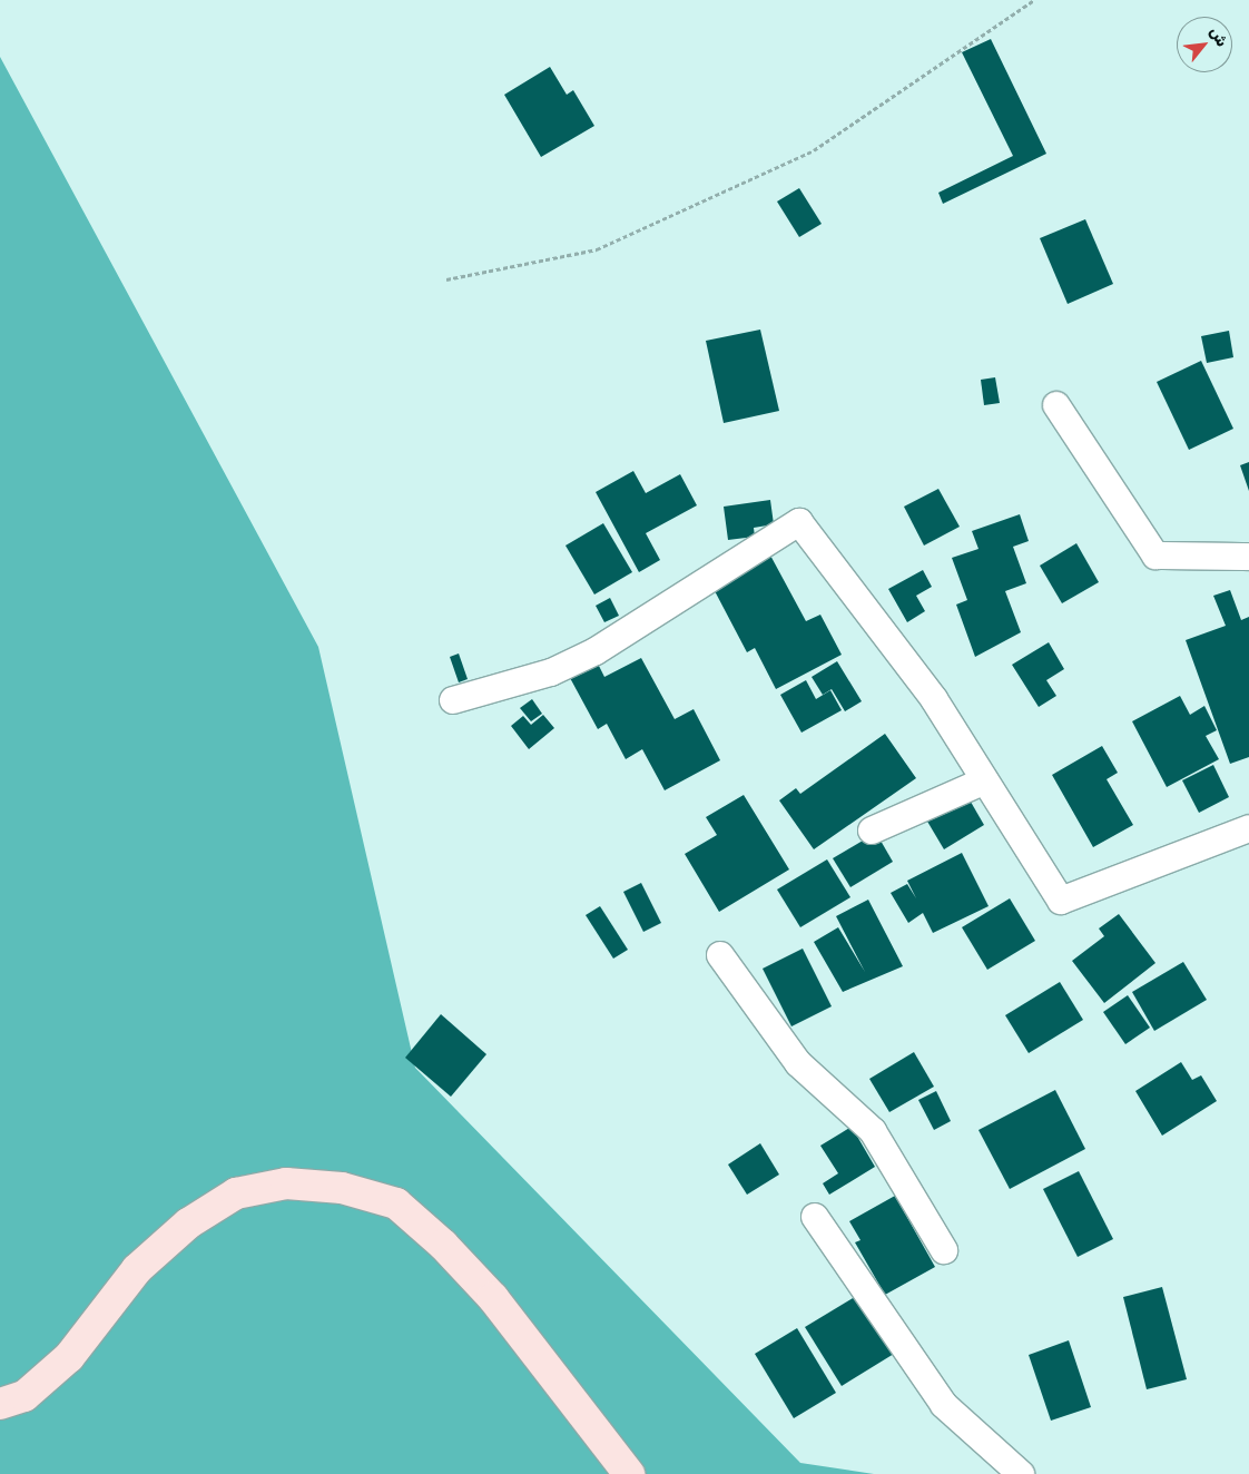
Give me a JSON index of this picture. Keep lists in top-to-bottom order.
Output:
{
  "north": "top right"
}
